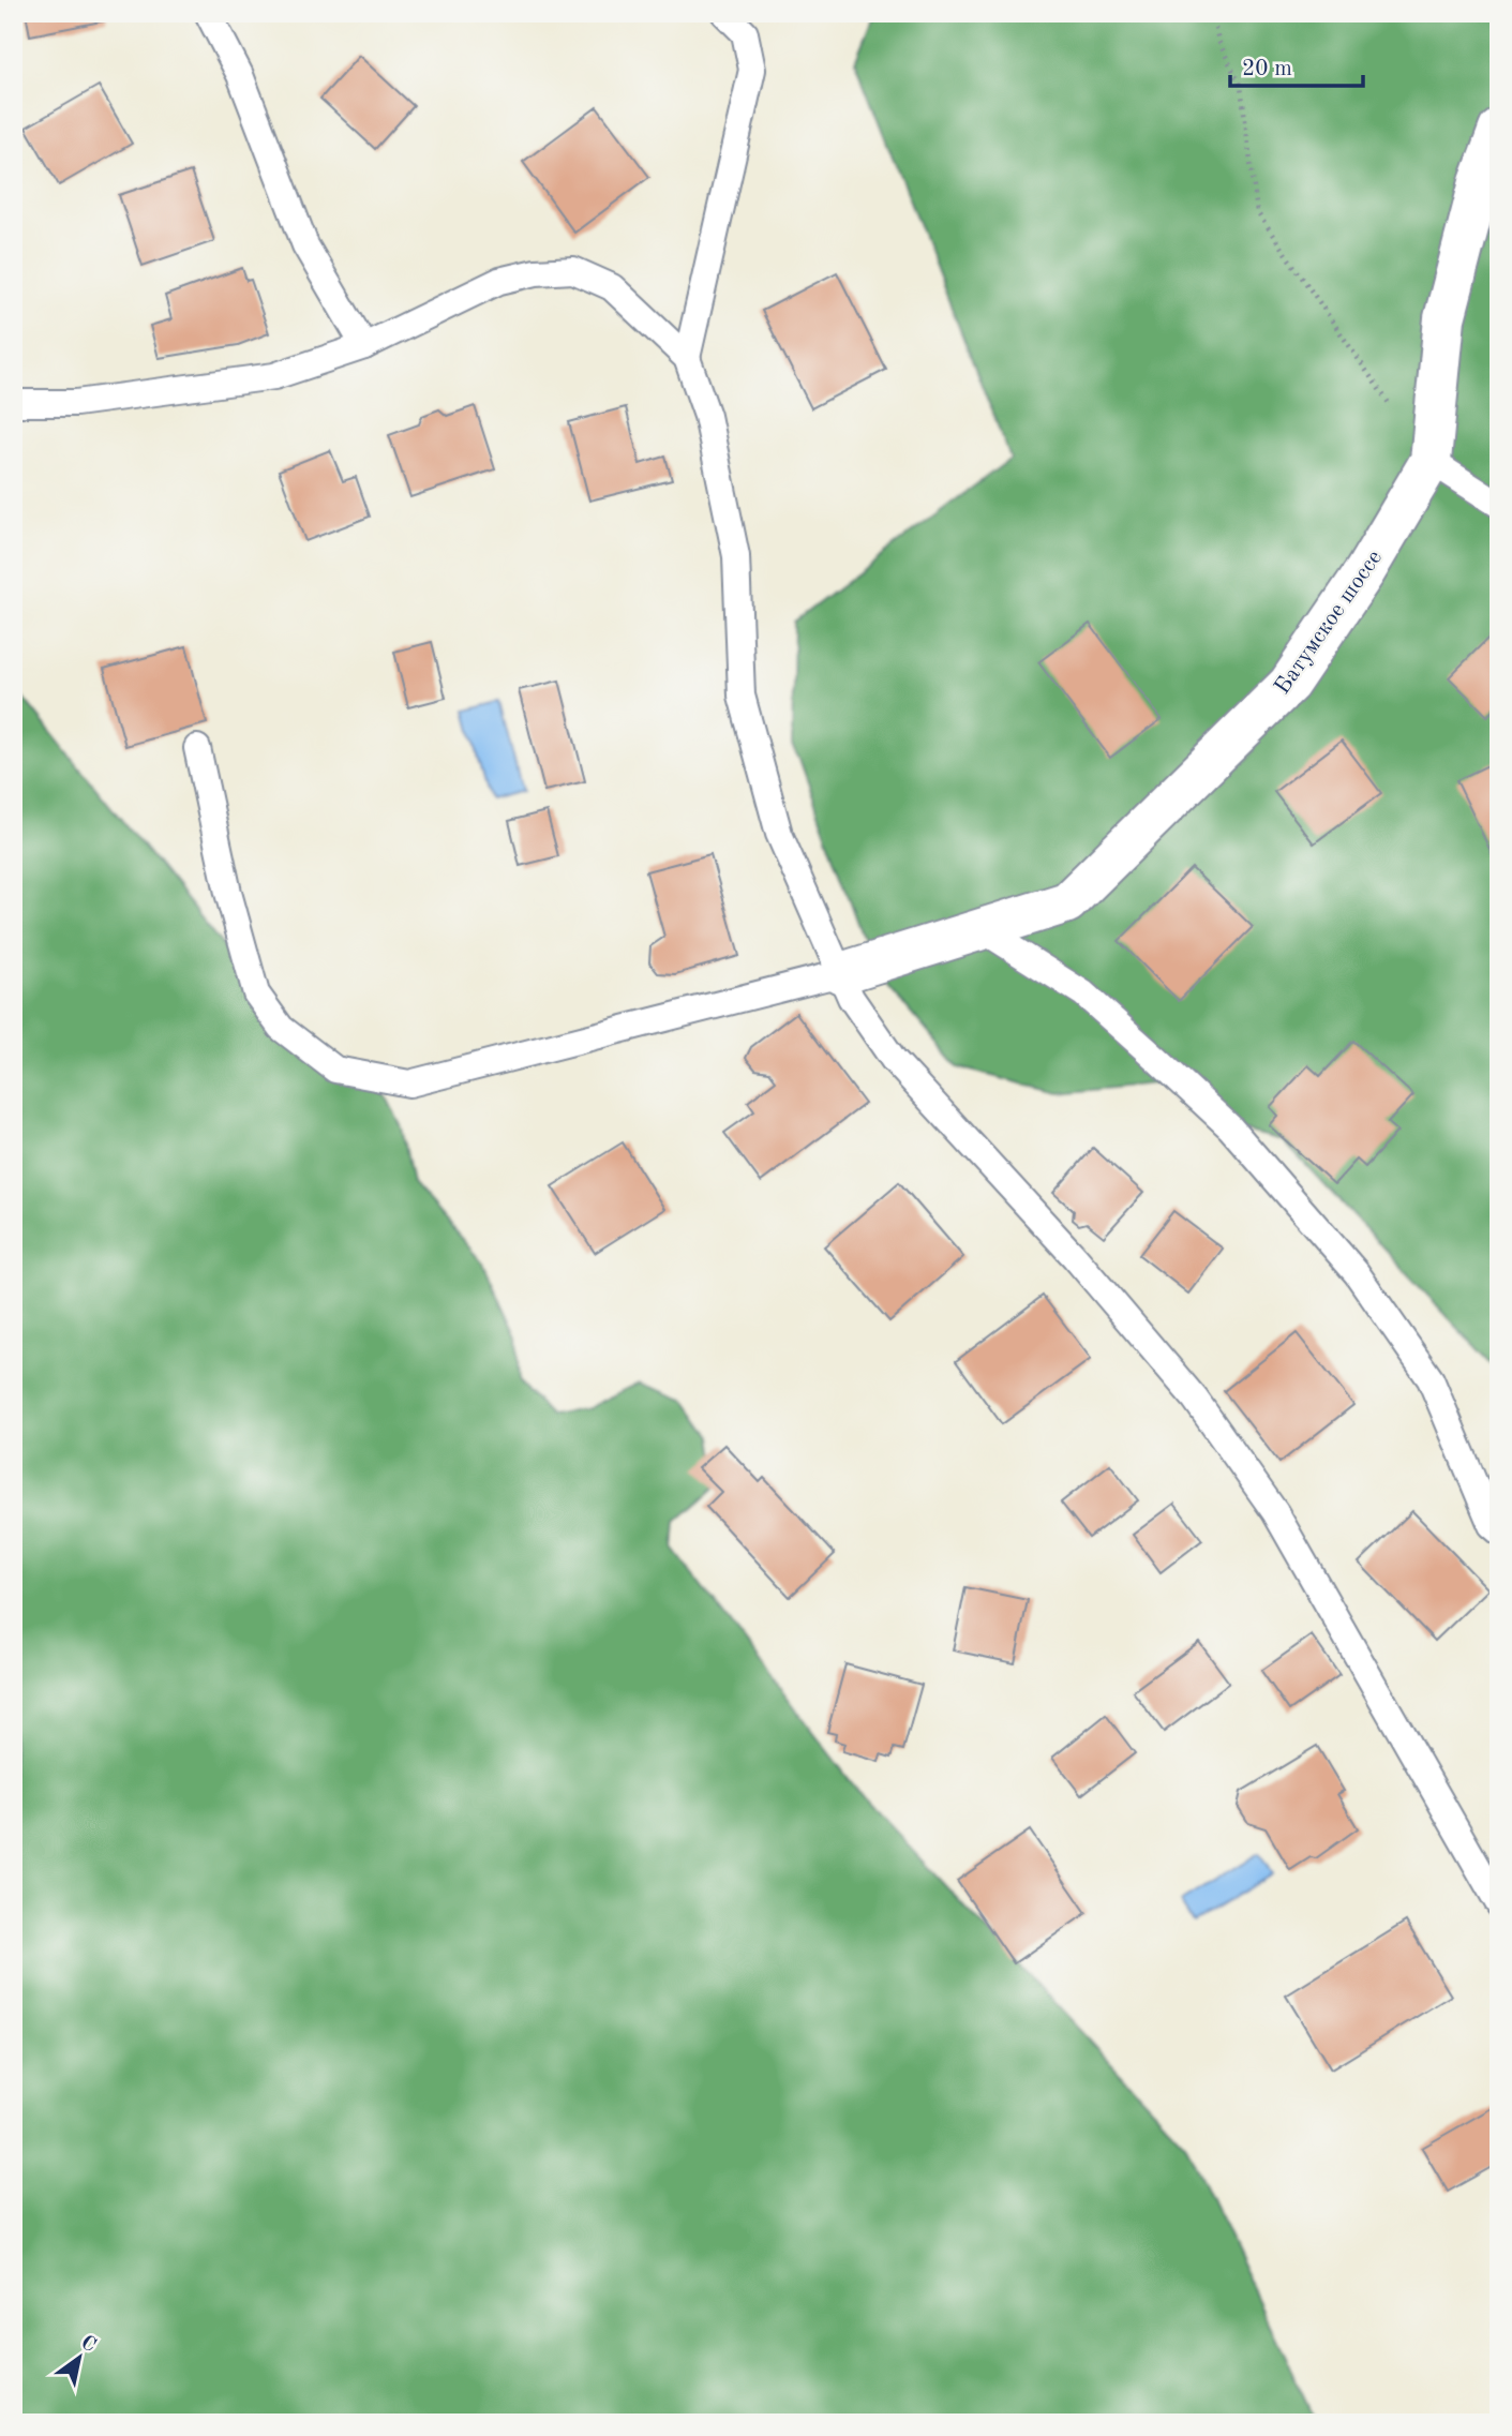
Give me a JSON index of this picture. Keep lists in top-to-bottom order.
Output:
{
  "streets": {
    "street": ["Батумское шоссе"]
  },
  "scale_bar": "20 m",
  "north": "top right"
}
